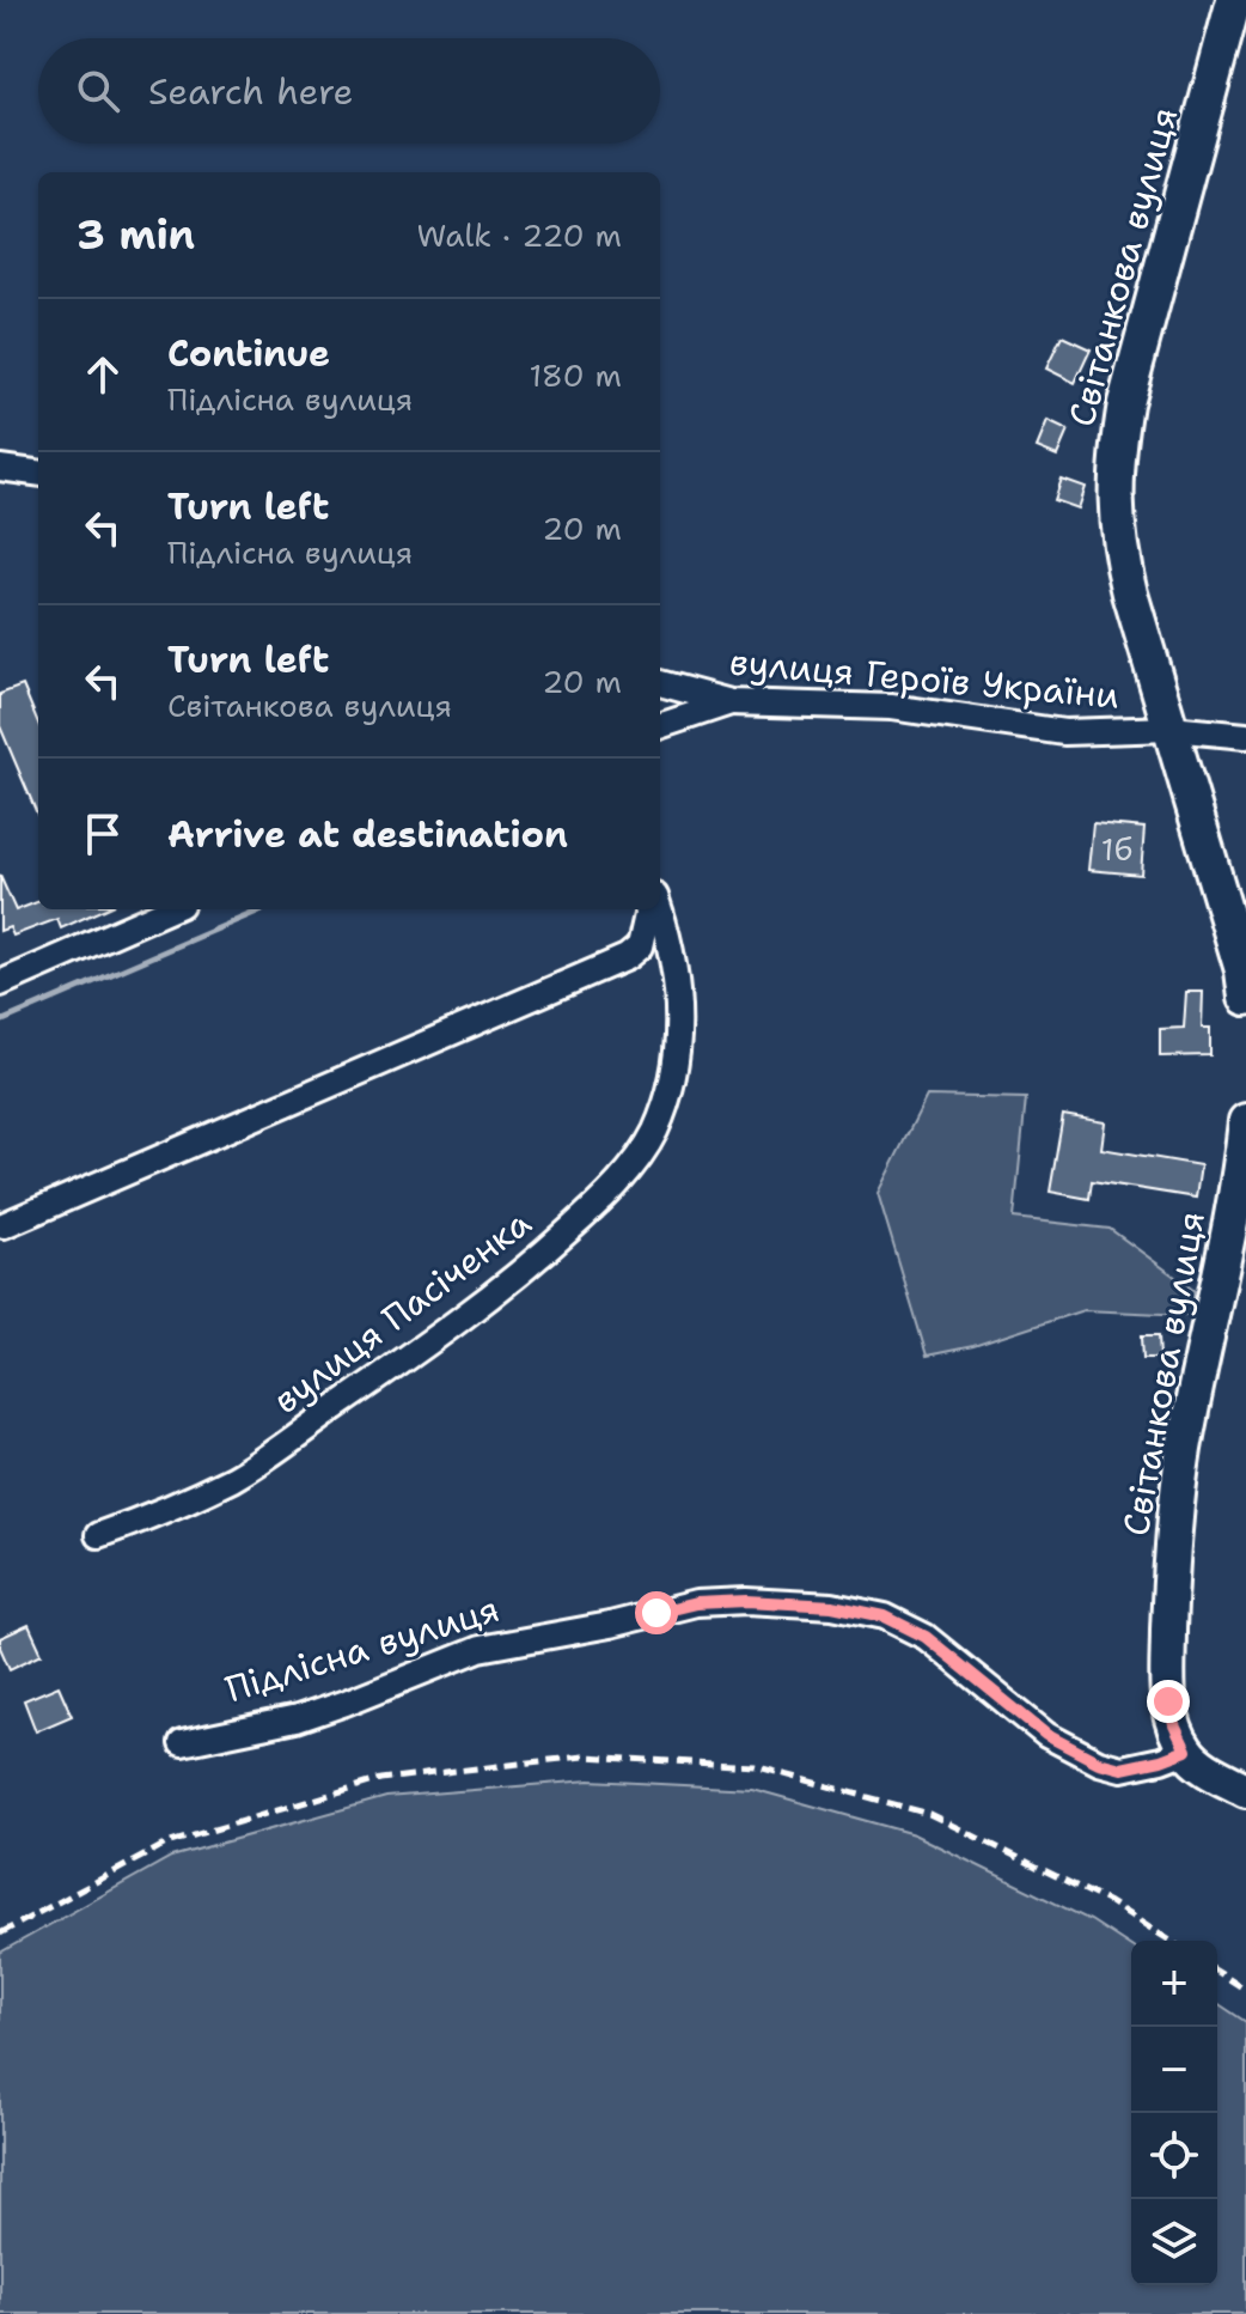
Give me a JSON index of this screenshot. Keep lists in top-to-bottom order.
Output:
{
  "streets": {
    "main road": ["Світанкова вулиця"],
    "street": ["вулиця Героїв України", "вулиця Пасіченка", "Підлісна вулиця"]
  },
  "crossings": [
    ["Світанкова вулиця", "вулиця Героїв України"],
    ["Світанкова вулиця", "Підлісна вулиця"]
  ],
  "house_numbers": ["1б"],
  "page": {
    "search": "Search here",
    "heading": ["3 min", "Walk · 220 m"],
    "list": [
      ["Continue", "Підлісна вулиця", "180 m"],
      ["Turn left", "Підлісна вулиця", "20 m"],
      ["Turn left", "Світанкова вулиця", "20 m"],
      "Arrive at destination"
    ],
    "map_buttons": ["+", "−"]
  }
}
